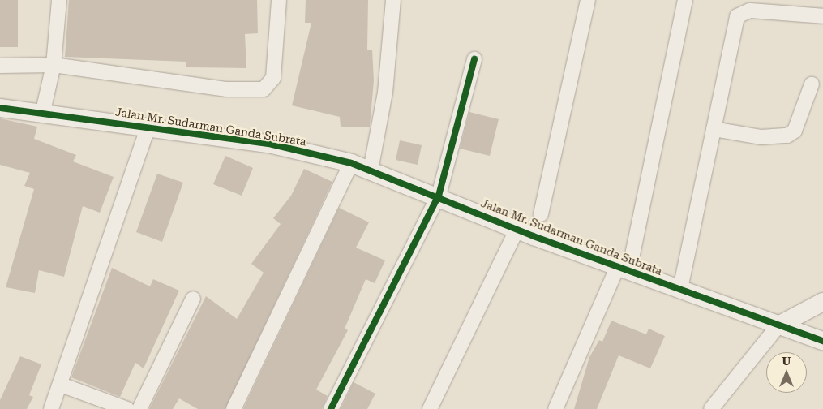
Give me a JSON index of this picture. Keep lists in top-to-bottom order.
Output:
{
  "streets": {
    "street": ["Jalan Mr. Sudarman Ganda Subrata"]
  },
  "north": "top"
}
